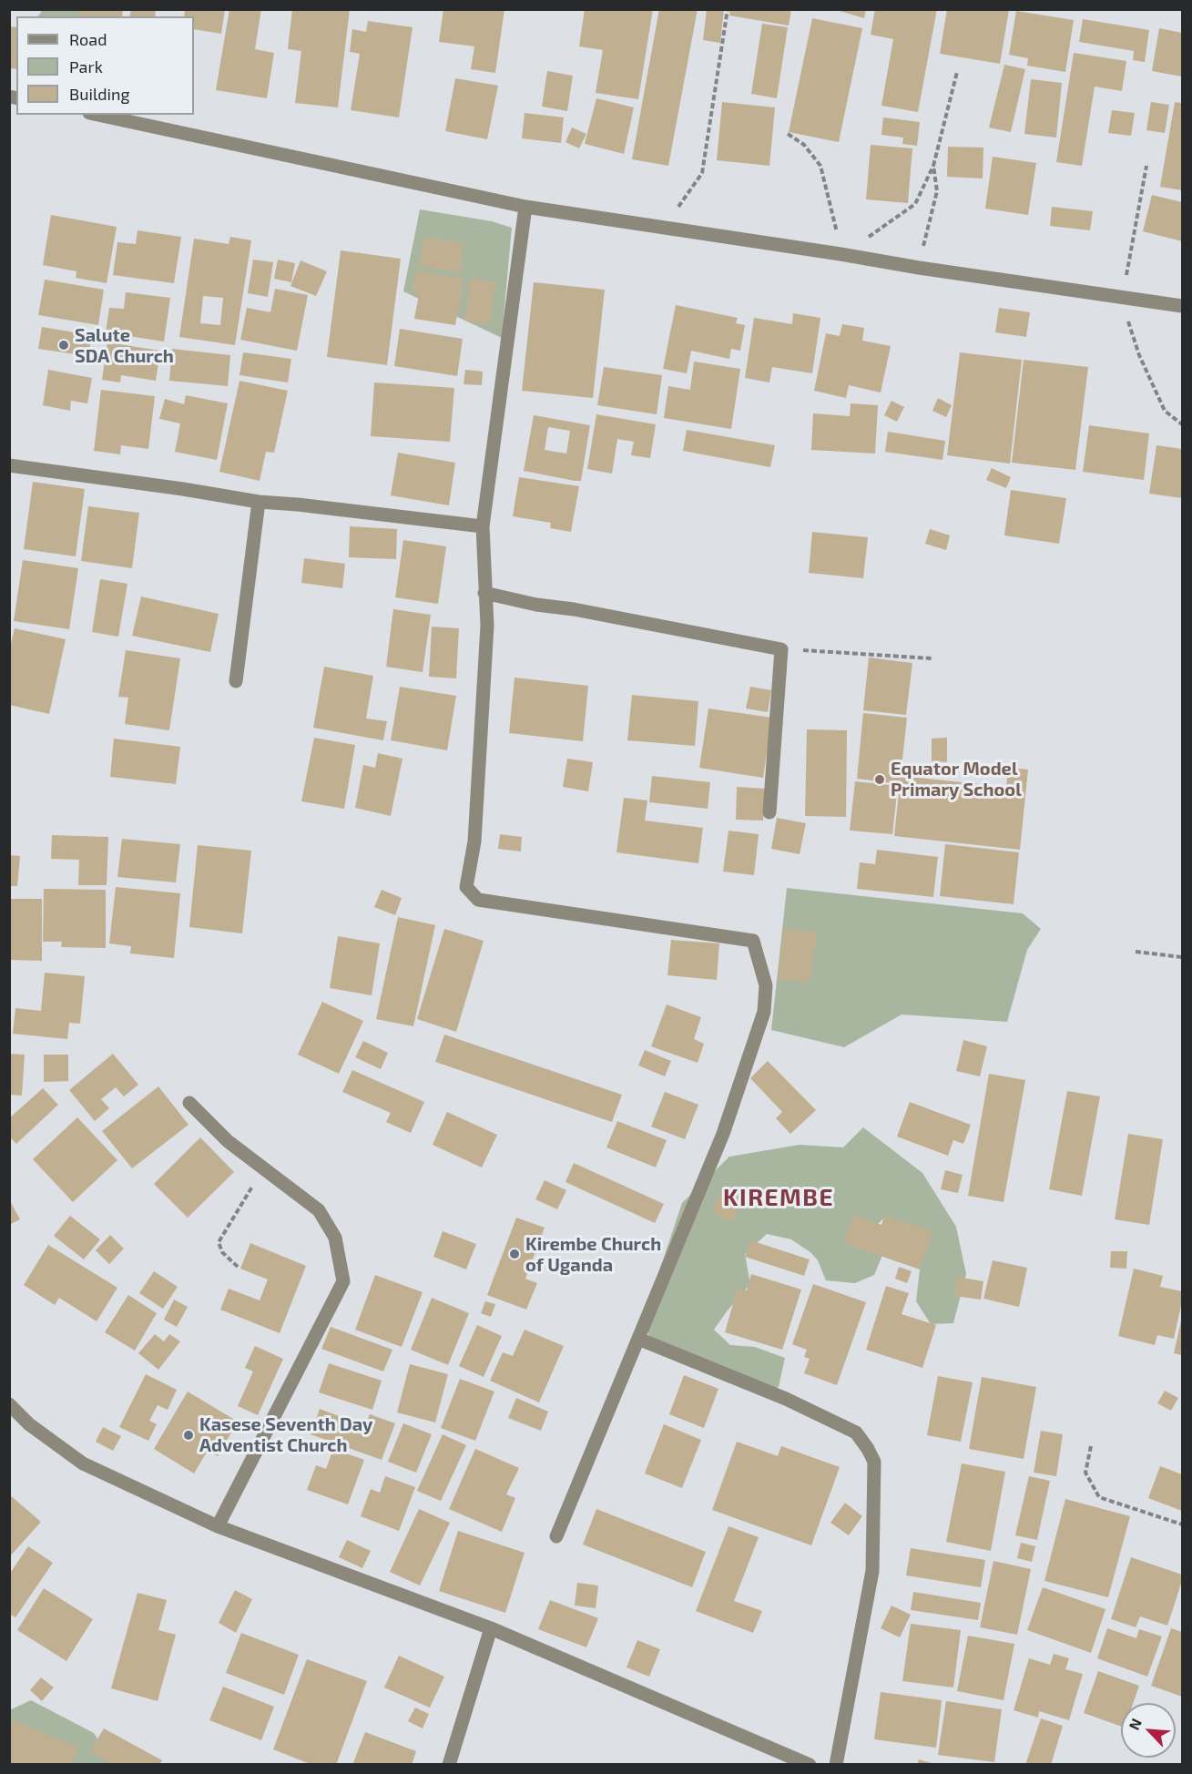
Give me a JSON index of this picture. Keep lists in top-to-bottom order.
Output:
{
  "districts": ["KIREMBE"],
  "places": [
    "Salute SDA Church",
    "Equator Model Primary School",
    "Kirembe Church of Uganda",
    "Kasese Seventh Day Adventist Church"
  ],
  "legend": ["Road", "Park", "Building"],
  "north": "top left"
}
